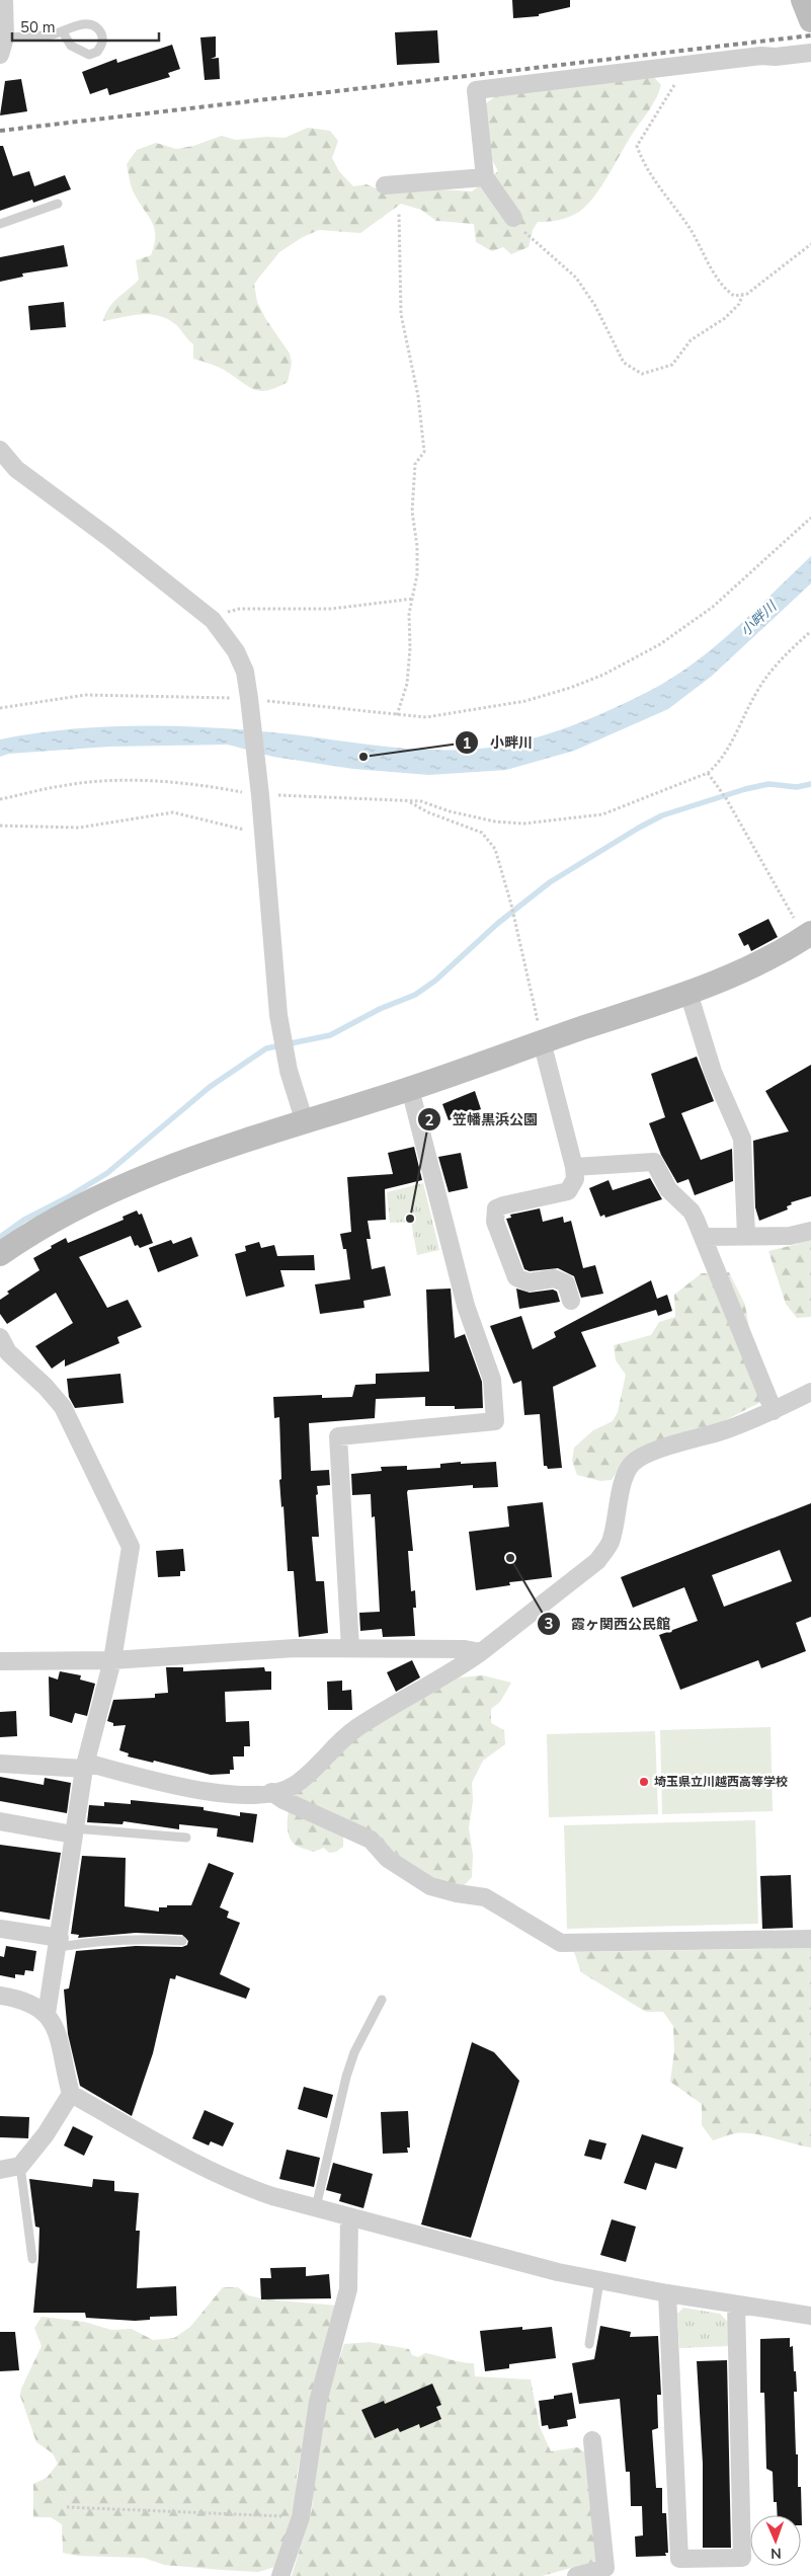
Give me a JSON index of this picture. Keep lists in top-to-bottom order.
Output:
{
  "water": ["小畔川"],
  "places": [
    "小畔川",
    "笠幡黒浜公園",
    "霞ヶ関西公民館",
    "埼玉県立川越西高等学校"
  ],
  "scale_bar": "50 m",
  "north": "bottom"
}
